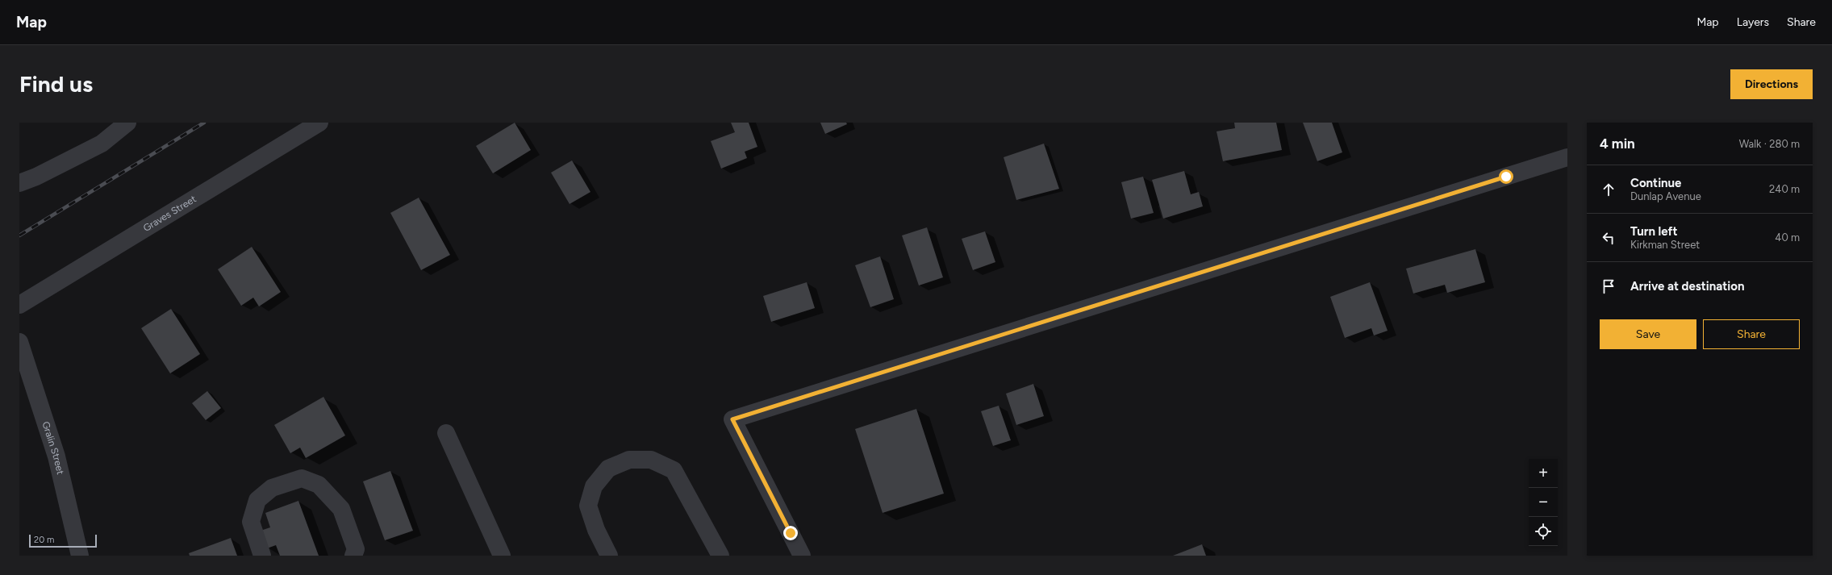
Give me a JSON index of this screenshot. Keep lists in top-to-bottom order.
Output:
{
  "streets": {
    "street": ["Graves Street", "Gralin Street"]
  },
  "scale_bar": "20 m",
  "page": {
    "header": "Map",
    "nav": ["Map", "Layers", "Share"],
    "buttons": [
      "Directions",
      ["Save", "Share"]
    ],
    "title": "Find us",
    "heading": ["4 min", "Walk · 280 m"],
    "list": [
      ["Continue", "Dunlap Avenue", "240 m"],
      ["Turn left", "Kirkman Street", "40 m"],
      "Arrive at destination"
    ],
    "map_buttons": ["+", "−"],
    "scale": "20 m"
  }
}
